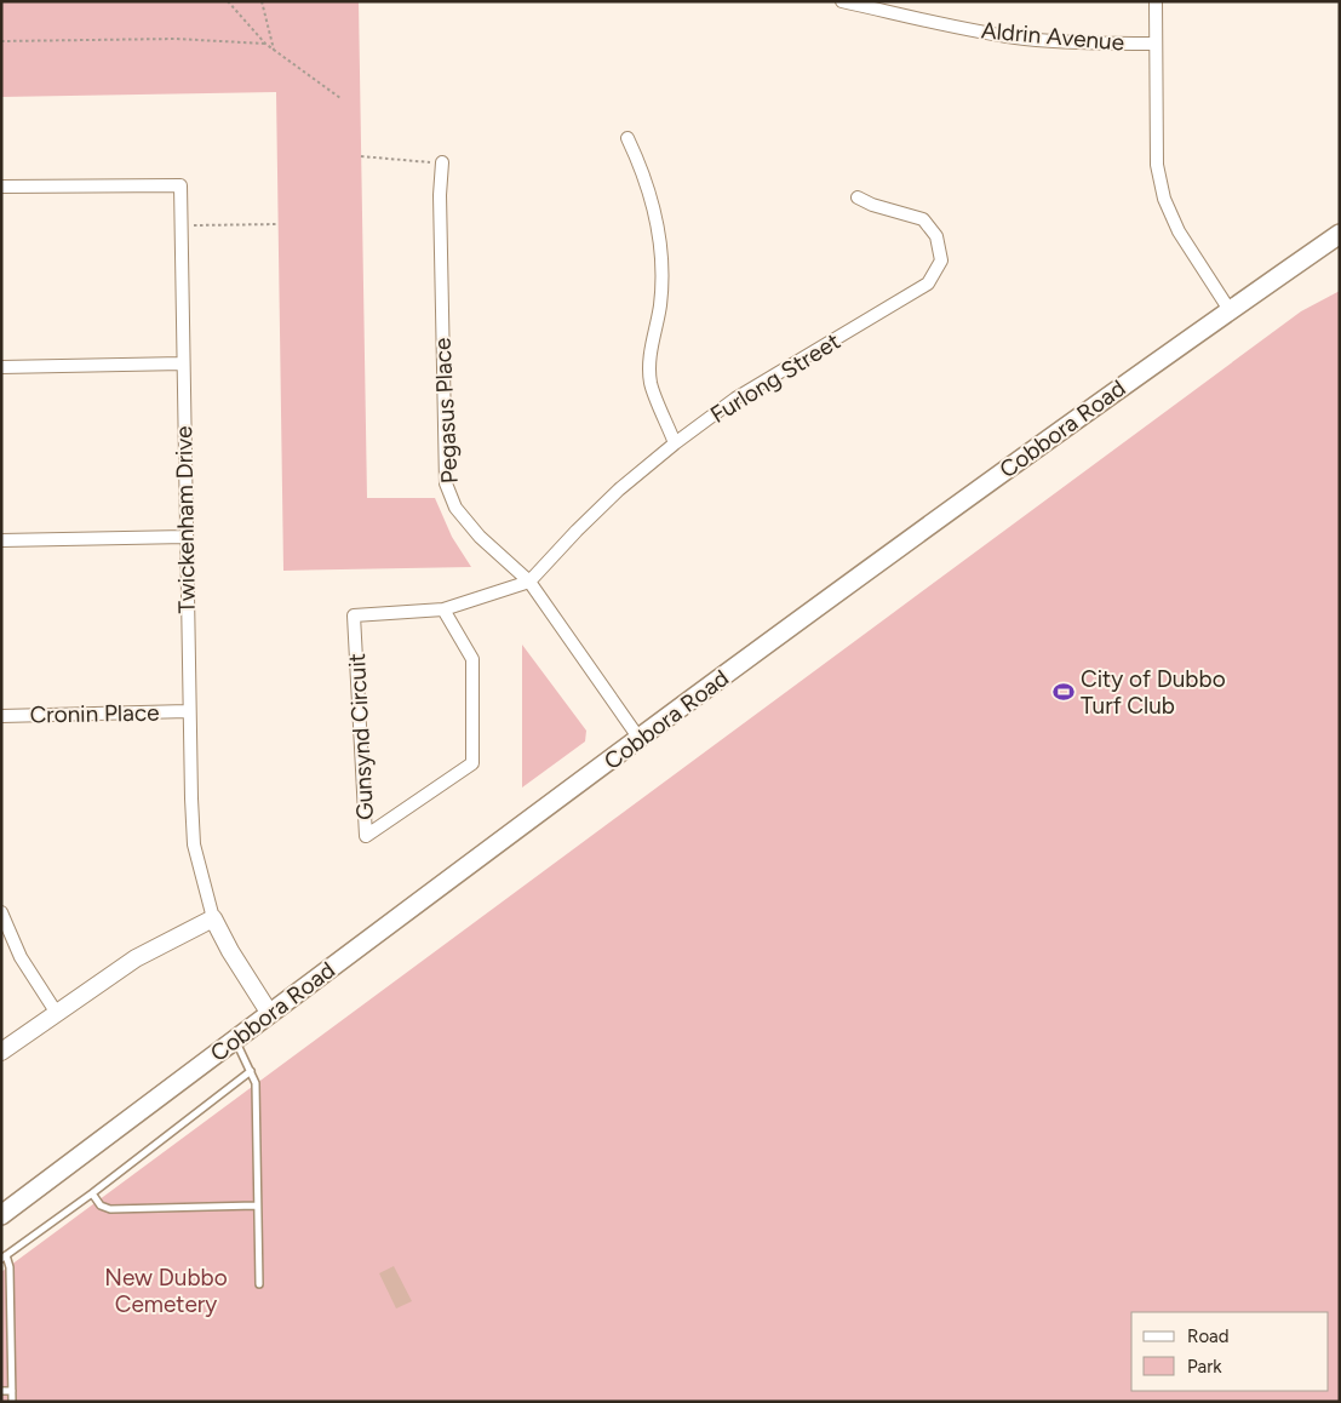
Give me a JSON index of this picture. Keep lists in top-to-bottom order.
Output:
{
  "streets": {
    "main road": ["Cobbora Road"],
    "street": [
      "Aldrin Avenue",
      "Furlong Street",
      "Pegasus Place",
      "Twickenham Drive",
      "Cronin Place",
      "Gunsynd Circuit"
    ]
  },
  "crossings": [
    ["Furlong Street", "Pegasus Place"],
    ["Furlong Street", "Gunsynd Circuit"],
    ["Pegasus Place", "Cobbora Road"],
    ["Pegasus Place", "Gunsynd Circuit"],
    ["Cobbora Road", "Twickenham Drive"],
    ["Twickenham Drive", "Cronin Place"]
  ],
  "parks": ["New Dubbo Cemetery"],
  "places": {
    "sports": ["City of Dubbo Turf Club"]
  },
  "legend": ["Road", "Park"]
}
